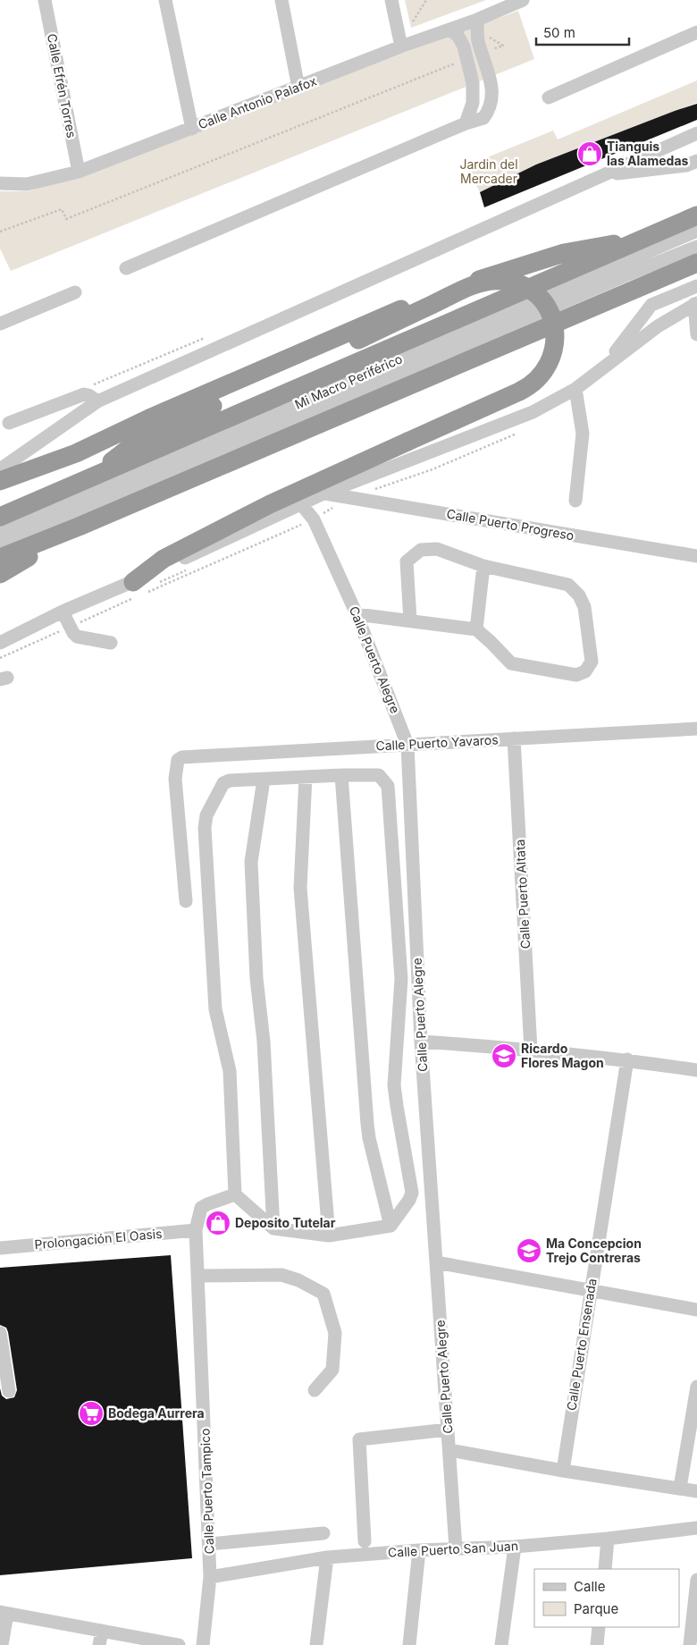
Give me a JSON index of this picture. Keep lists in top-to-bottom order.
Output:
{
  "streets": {
    "street": [
      "Calle Efrén Torres",
      "Calle Antonio Palafox",
      "Mi Macro Periférico",
      "Calle Puerto Progreso",
      "Calle Puerto Alegre",
      "Calle Puerto Yavaros",
      "Calle Puerto Altata",
      "Prolongación El Oasis",
      "Calle Puerto Ensenada",
      "Calle Puerto Tampico",
      "Calle Puerto San Juan"
    ]
  },
  "crossings": [
    ["Calle Efrén Torres", "Calle Antonio Palafox"],
    ["Calle Puerto Alegre", "Calle Puerto Yavaros"],
    ["Calle Puerto Alegre", "Calle Puerto San Juan"],
    ["Calle Puerto Yavaros", "Calle Puerto Altata"],
    ["Prolongación El Oasis", "Calle Puerto Tampico"],
    ["Calle Puerto Tampico", "Calle Puerto San Juan"]
  ],
  "parks": ["Jardin del Mercader"],
  "places": {
    "shop": ["Tianguis las Alamedas", "Deposito Tutelar"],
    "school or university": ["Ricardo Flores Magon", "Ma Concepcion Trejo Contreras"],
    "supermarket": ["Bodega Aurrera"]
  },
  "legend": ["Calle", "Parque"],
  "scale_bar": "50 m"
}
